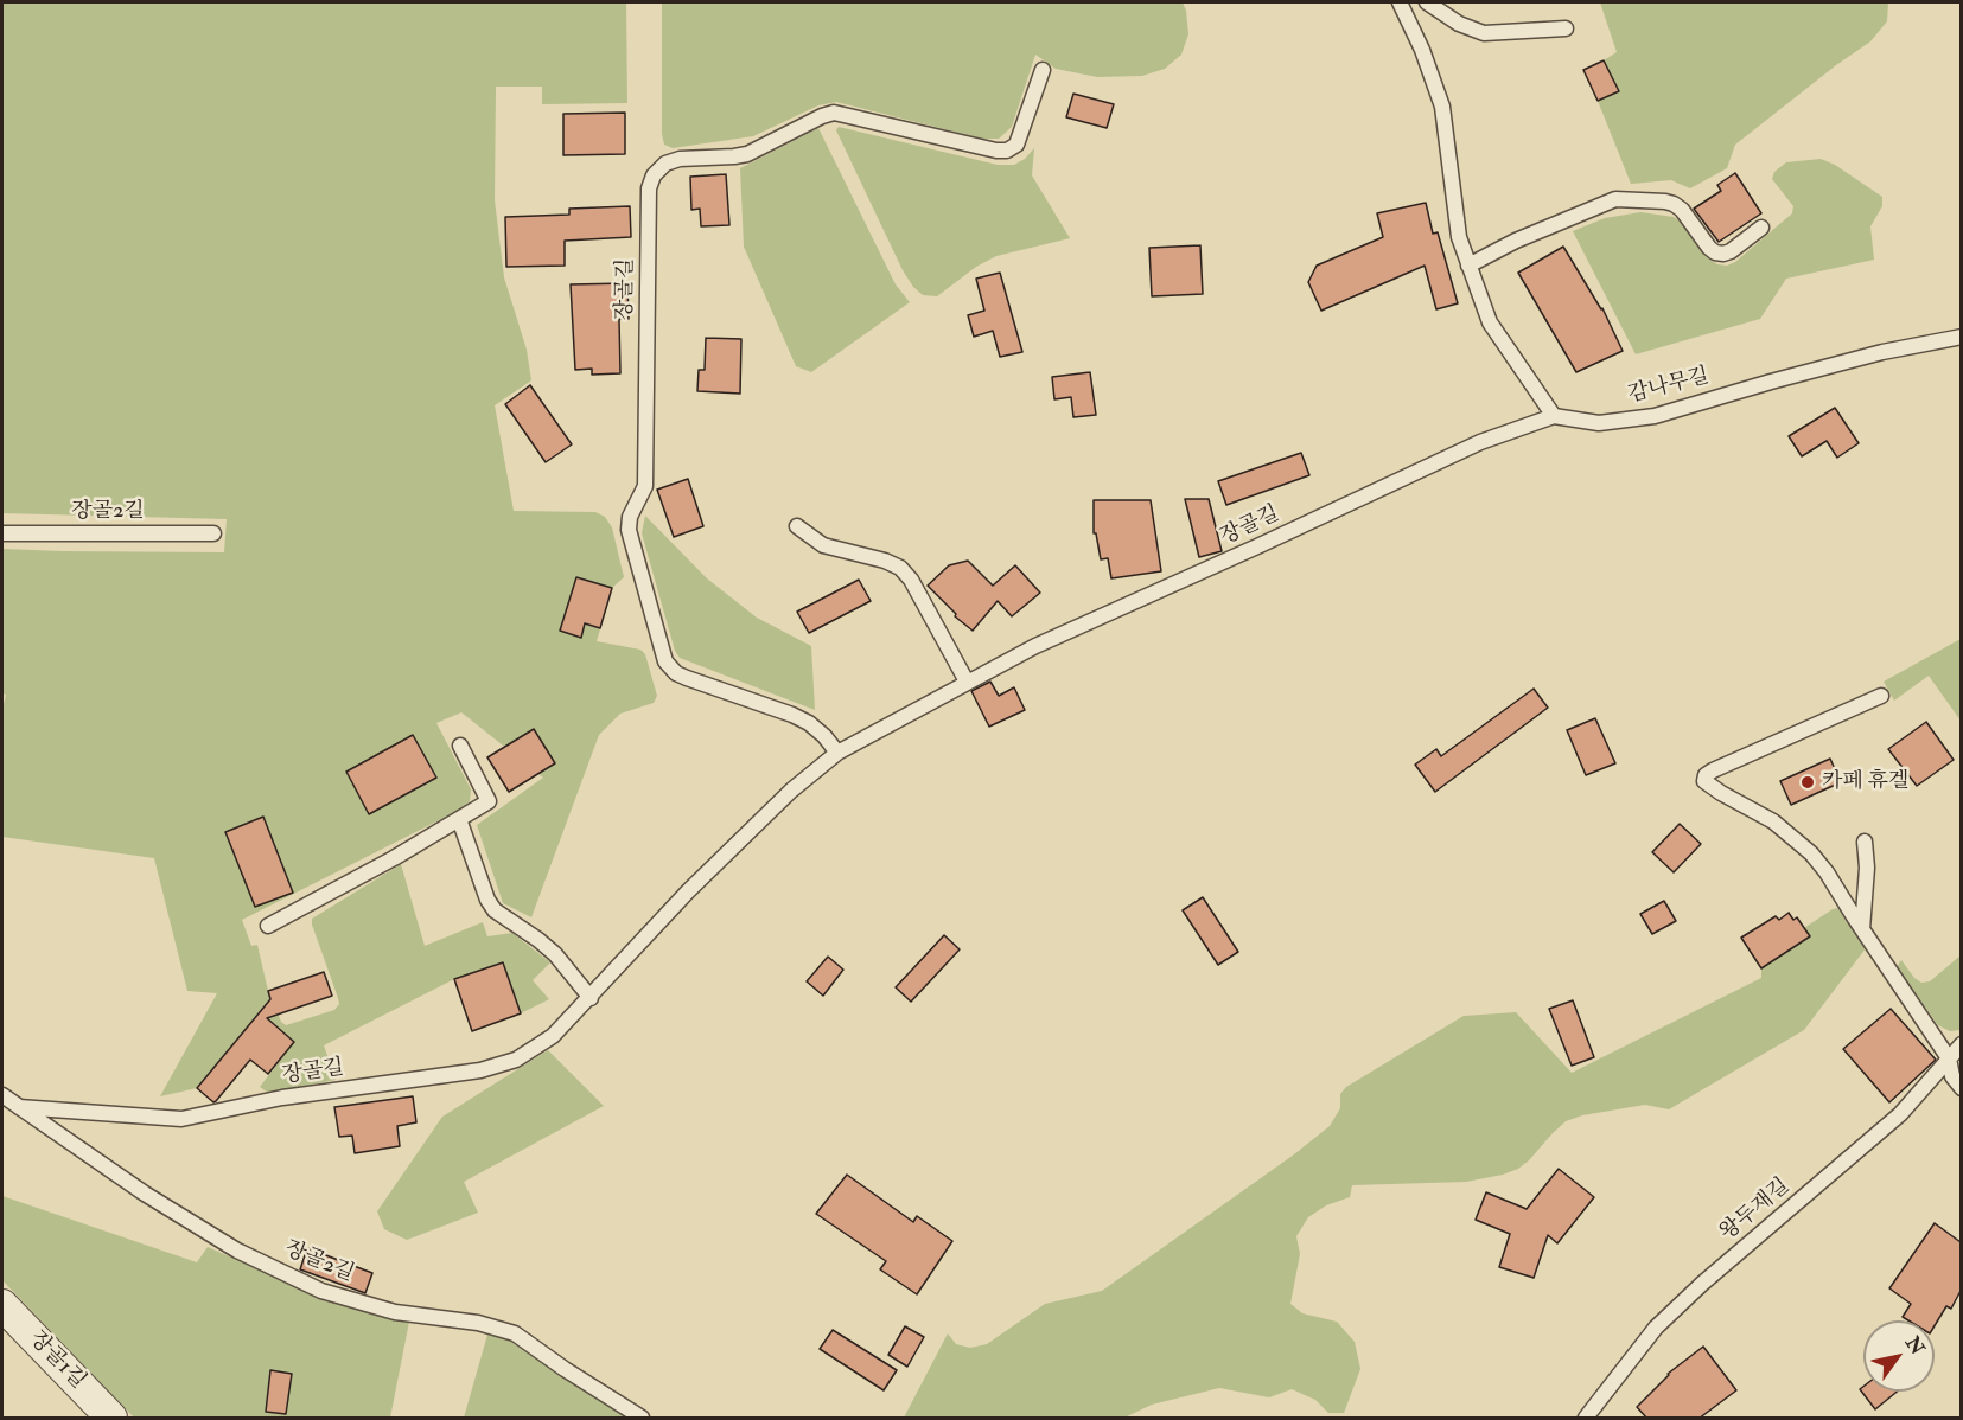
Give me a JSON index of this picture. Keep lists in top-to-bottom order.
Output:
{
  "streets": {
    "street": ["장골1길"],
    "lane": [
      "장골길",
      "감나무길",
      "장골2길",
      "왕두재길"
    ]
  },
  "crossings": [
    ["장골길", "감나무길"],
    ["장골길", "장골2길"]
  ],
  "places": ["카페 휴겔"],
  "north": "top right"
}
